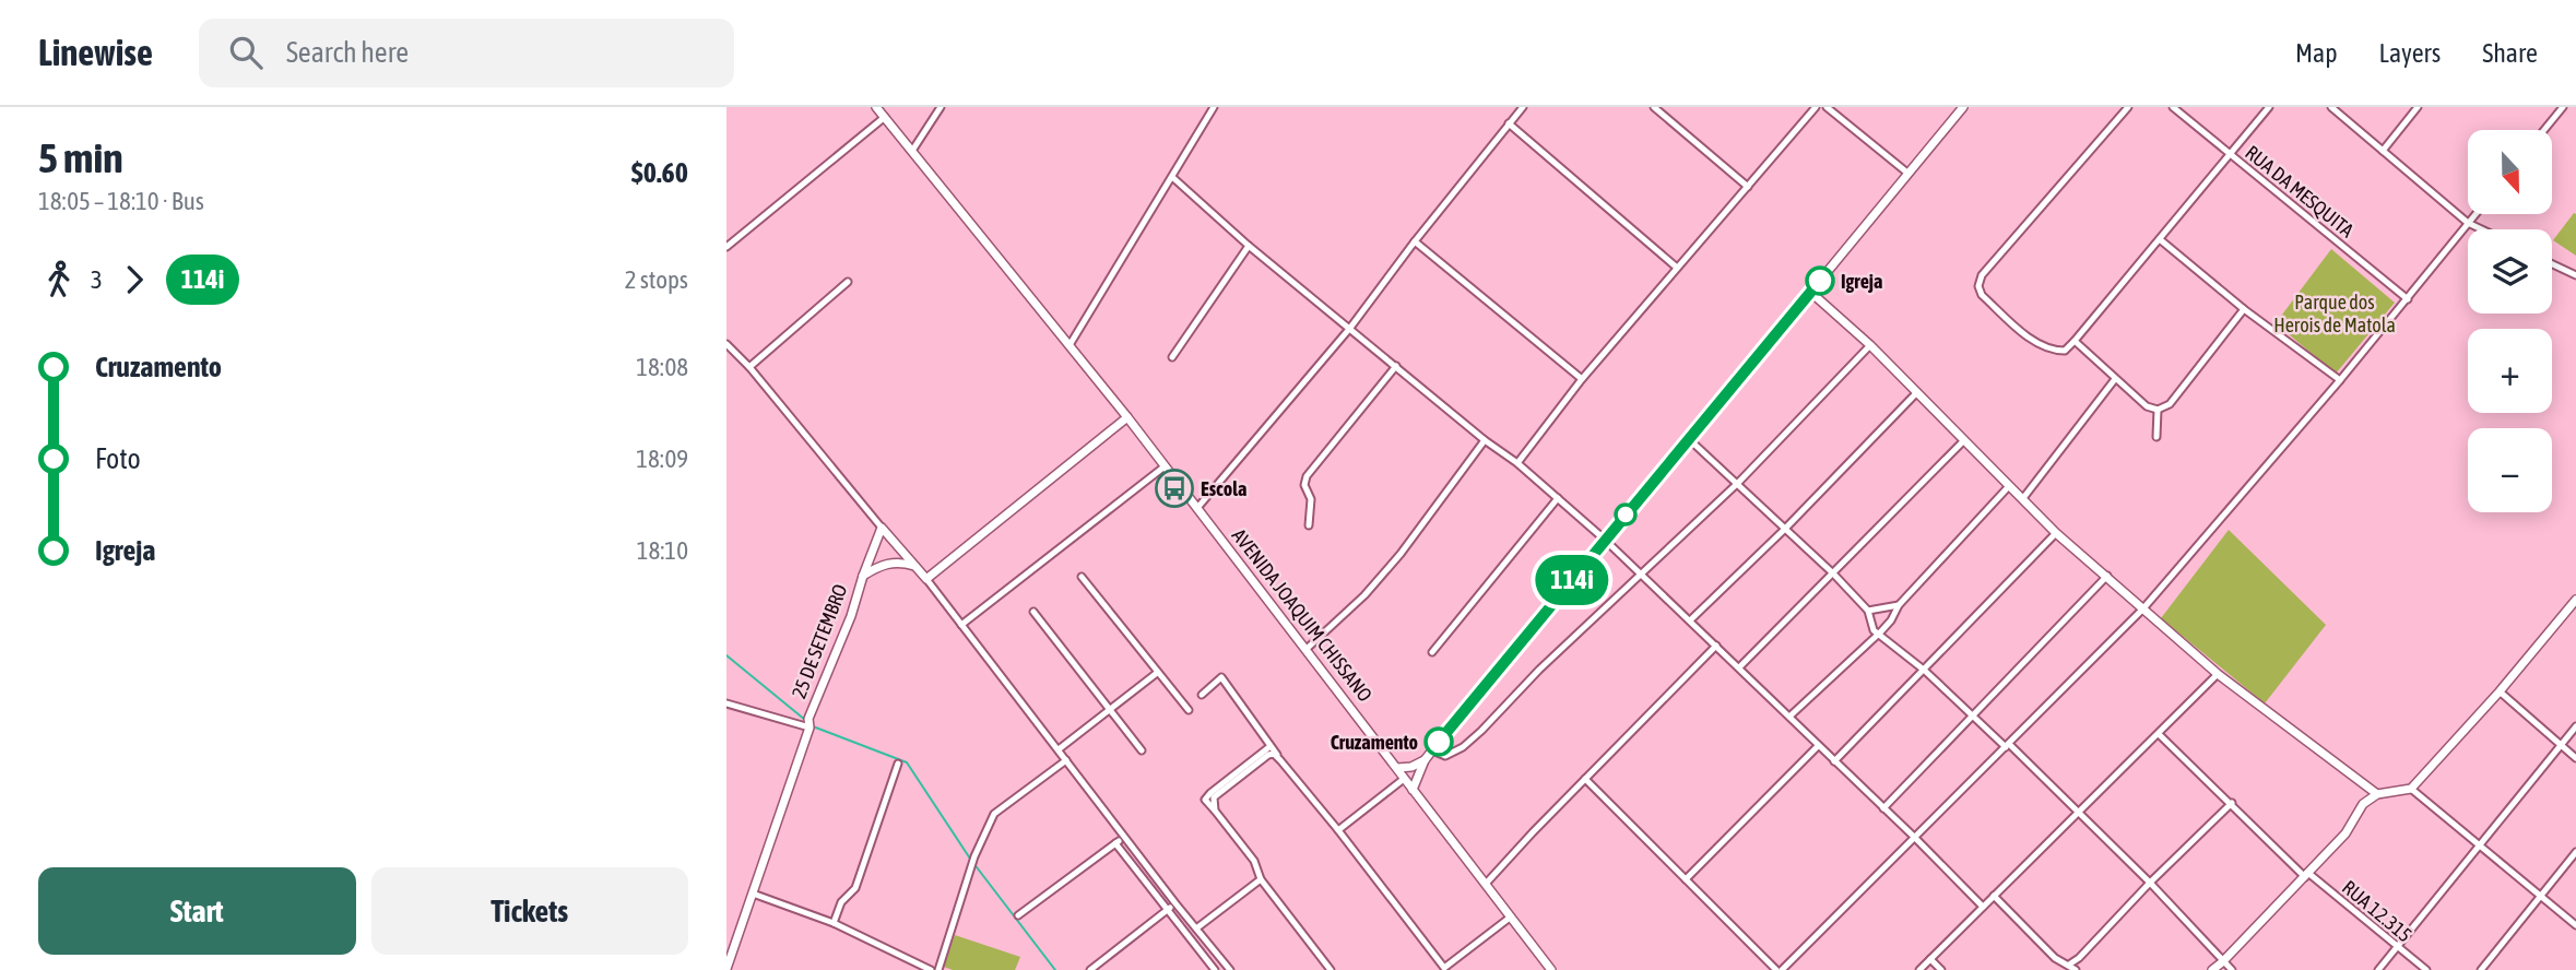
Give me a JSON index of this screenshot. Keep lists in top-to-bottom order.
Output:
{
  "streets": {
    "street": [
      "RUA DA MESQUITA",
      "AVENIDA JOAQUIM CHISSANO",
      "25 DE SETEMBRO",
      "RUA 12.315"
    ]
  },
  "parks": ["Parque dos Herois de Matola"],
  "places": {
    "other": ["Igreja", "Cruzamento"],
    "bus stop": ["Escola"]
  },
  "lines": ["bus line 114i"],
  "north": "bottom",
  "page": {
    "header": "Linewise",
    "search": "Search here",
    "nav": ["Map", "Layers", "Share"],
    "heading": ["5 min", "18:05 – 18:10 · Bus", "$0.60"],
    "on_map": "114i",
    "map_buttons": ["+", "−"],
    "legs": ["3", "114i", "2 stops"],
    "list": [
      {
        "name": "Cruzamento",
        "value": "18:08"
      },
      {
        "name": "Foto",
        "value": "18:09"
      },
      {
        "name": "Igreja",
        "value": "18:10"
      }
    ],
    "buttons": ["Start", "Tickets"]
  }
}
